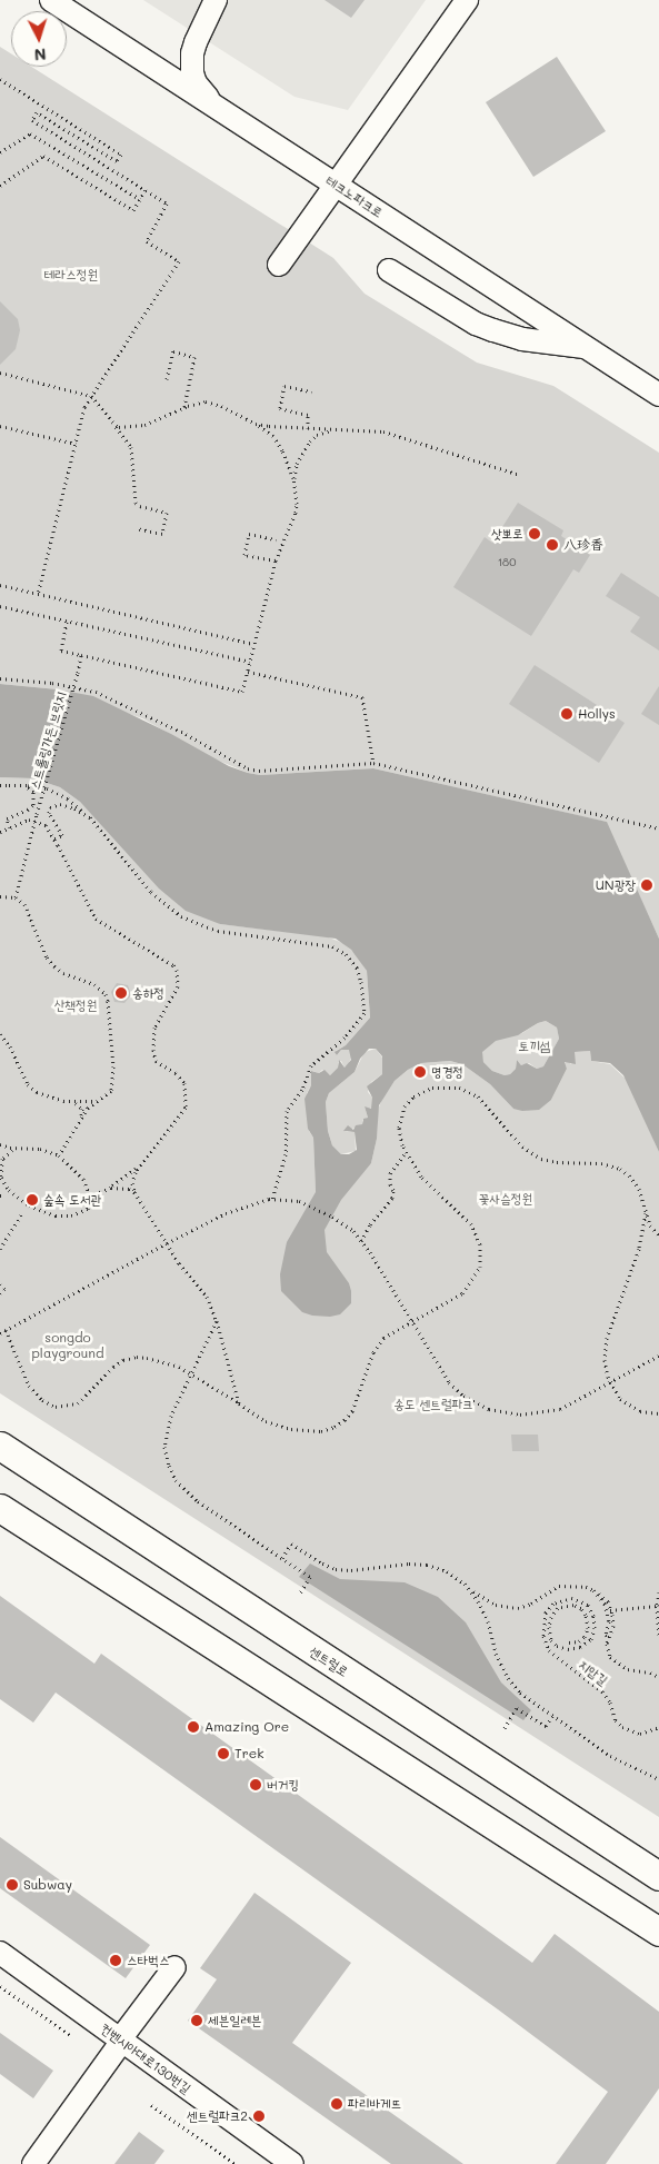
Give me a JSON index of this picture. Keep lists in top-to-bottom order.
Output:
{
  "streets": {
    "main road": ["센트럴로"],
    "street": ["테크노파크로", "컨벤시아대로130번길"],
    "path": ["스트롤링가든 브릿지", "지압길"]
  },
  "parks": [
    "테라스정원",
    "산책정원",
    "토끼섬",
    "꽃사슴정원",
    "songdo playground",
    "송도 센트럴파크"
  ],
  "places": [
    "삿뽀로",
    "八珍香",
    "Hollys",
    "UN광장",
    "송하정",
    "명경정",
    "숲속 도서관",
    "Amazing Ore",
    "Trek",
    "버거킹",
    "Subway",
    "스타벅스",
    "세븐일레븐",
    "파리바게뜨",
    "센트럴파크2"
  ],
  "house_numbers": ["180"],
  "north": "bottom"
}
